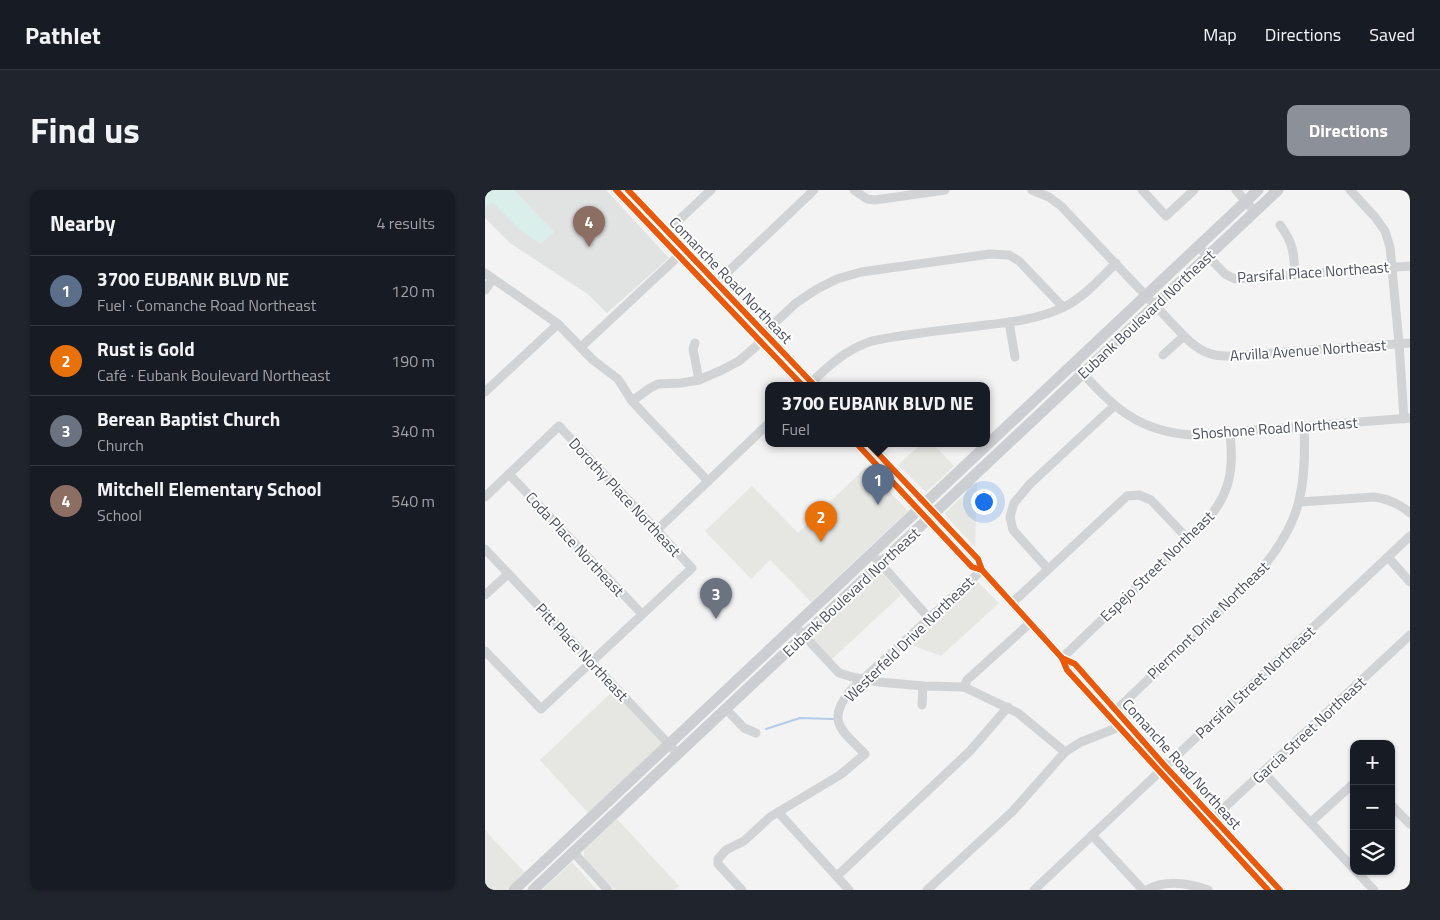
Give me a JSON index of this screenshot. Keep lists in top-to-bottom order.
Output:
{
  "streets": {
    "main road": ["Eubank Boulevard Northeast"],
    "street": [
      "Parsifal Place Northeast",
      "Comanche Road Northeast",
      "Arvilla Avenue Northeast",
      "Shoshone Road Northeast",
      "Dorothy Place Northeast",
      "Coda Place Northeast",
      "Espejo Street Northeast",
      "Piermont Drive Northeast",
      "Westerfeld Drive Northeast",
      "Pitt Place Northeast",
      "Parsifal Street Northeast",
      "Garcia Street Northeast"
    ]
  },
  "crossings": [
    ["Parsifal Place Northeast", "Eubank Boulevard Northeast"],
    ["Comanche Road Northeast", "Eubank Boulevard Northeast"],
    ["Comanche Road Northeast", "Espejo Street Northeast"],
    ["Comanche Road Northeast", "Piermont Drive Northeast"],
    ["Comanche Road Northeast", "Westerfeld Drive Northeast"],
    ["Comanche Road Northeast", "Parsifal Street Northeast"],
    ["Comanche Road Northeast", "Garcia Street Northeast"],
    ["Eubank Boulevard Northeast", "Arvilla Avenue Northeast"],
    ["Eubank Boulevard Northeast", "Shoshone Road Northeast"],
    ["Eubank Boulevard Northeast", "Pitt Place Northeast"],
    ["Shoshone Road Northeast", "Espejo Street Northeast"],
    ["Shoshone Road Northeast", "Piermont Drive Northeast"],
    ["Dorothy Place Northeast", "Coda Place Northeast"]
  ],
  "page": {
    "header": "Pathlet",
    "nav": ["Map", "Directions", "Saved"],
    "title": "Find us",
    "buttons": "Directions",
    "heading": ["Nearby", "4 results"],
    "pins": [
      "4",
      "1",
      "2",
      "3"
    ],
    "list": [
      {
        "mark": "1",
        "name": "3700 EUBANK BLVD NE",
        "note": "Fuel · Comanche Road Northeast",
        "value": "120 m"
      },
      {
        "mark": "2",
        "name": "Rust is Gold",
        "note": "Café · Eubank Boulevard Northeast",
        "value": "190 m"
      },
      {
        "mark": "3",
        "name": "Berean Baptist Church",
        "note": "Church",
        "value": "340 m"
      },
      {
        "mark": "4",
        "name": "Mitchell Elementary School",
        "note": "School",
        "value": "540 m"
      }
    ],
    "popup": ["3700 EUBANK BLVD NE", "Fuel"],
    "map_buttons": ["+", "−"]
  }
}
